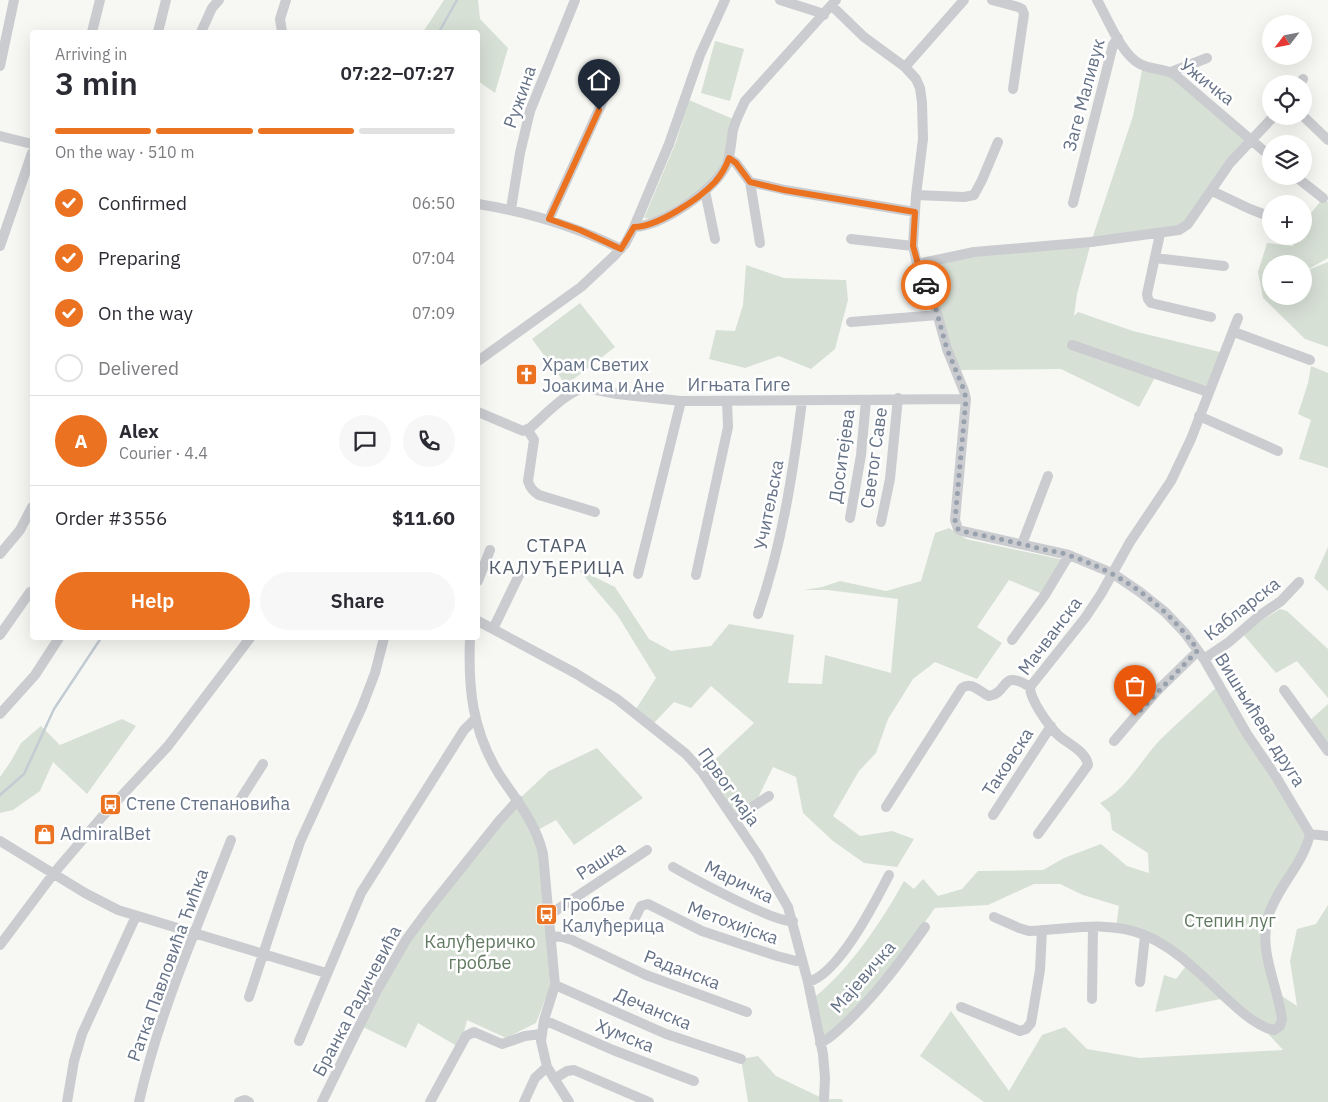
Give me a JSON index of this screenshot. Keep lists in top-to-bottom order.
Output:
{
  "streets": {
    "street": [
      "Ужичка",
      "Заге Маливук",
      "Ружина",
      "Игњата Гиге",
      "Доситејева",
      "Светог Саве",
      "Учитељска",
      "Кабларска",
      "Мачванска",
      "Вишњићева друга",
      "Таковска",
      "Првог маја",
      "Рашка",
      "Маричка",
      "Метохијска",
      "Ратка Павловића Ћићка",
      "Раданска",
      "Мајевичка",
      "Бранка Радичевића",
      "Дечанска",
      "Хумска"
    ]
  },
  "crossings": [
    ["Ужичка", "Заге Маливук"],
    ["Игњата Гиге", "Доситејева"],
    ["Игњата Гиге", "Светог Саве"],
    ["Игњата Гиге", "Учитељска"],
    ["Игњата Гиге", "Вишњићева друга"],
    ["Кабларска", "Вишњићева друга"],
    ["Мачванска", "Вишњићева друга"],
    ["Мачванска", "Таковска"],
    ["Првог маја", "Маричка"],
    ["Првог маја", "Метохијска"],
    ["Првог маја", "Мајевичка"]
  ],
  "districts": ["СТАРА КАЛУЂЕРИЦА"],
  "parks": ["Степин луг", "Калуђеричко гробље"],
  "places": {
    "church": ["Храм Светих Јоакима и Ане"],
    "bus stop": ["Степе Степановића", "Гробље Калуђерица"],
    "shop": ["AdmiralBet"]
  },
  "north": "bottom left",
  "page": {
    "map_buttons": ["+", "−"],
    "heading": ["3 min", "Arriving in", "07:22–07:27"],
    "panel": [
      "Alex",
      "Courier · 4.4",
      "Order #3556",
      "$11.60"
    ],
    "bar": "On the way · 510 m",
    "list": [
      ["Confirmed", "06:50"],
      ["Preparing", "07:04"],
      ["On the way", "07:09"],
      "Delivered"
    ],
    "round": "A",
    "buttons": ["Help", "Share"]
  }
}
